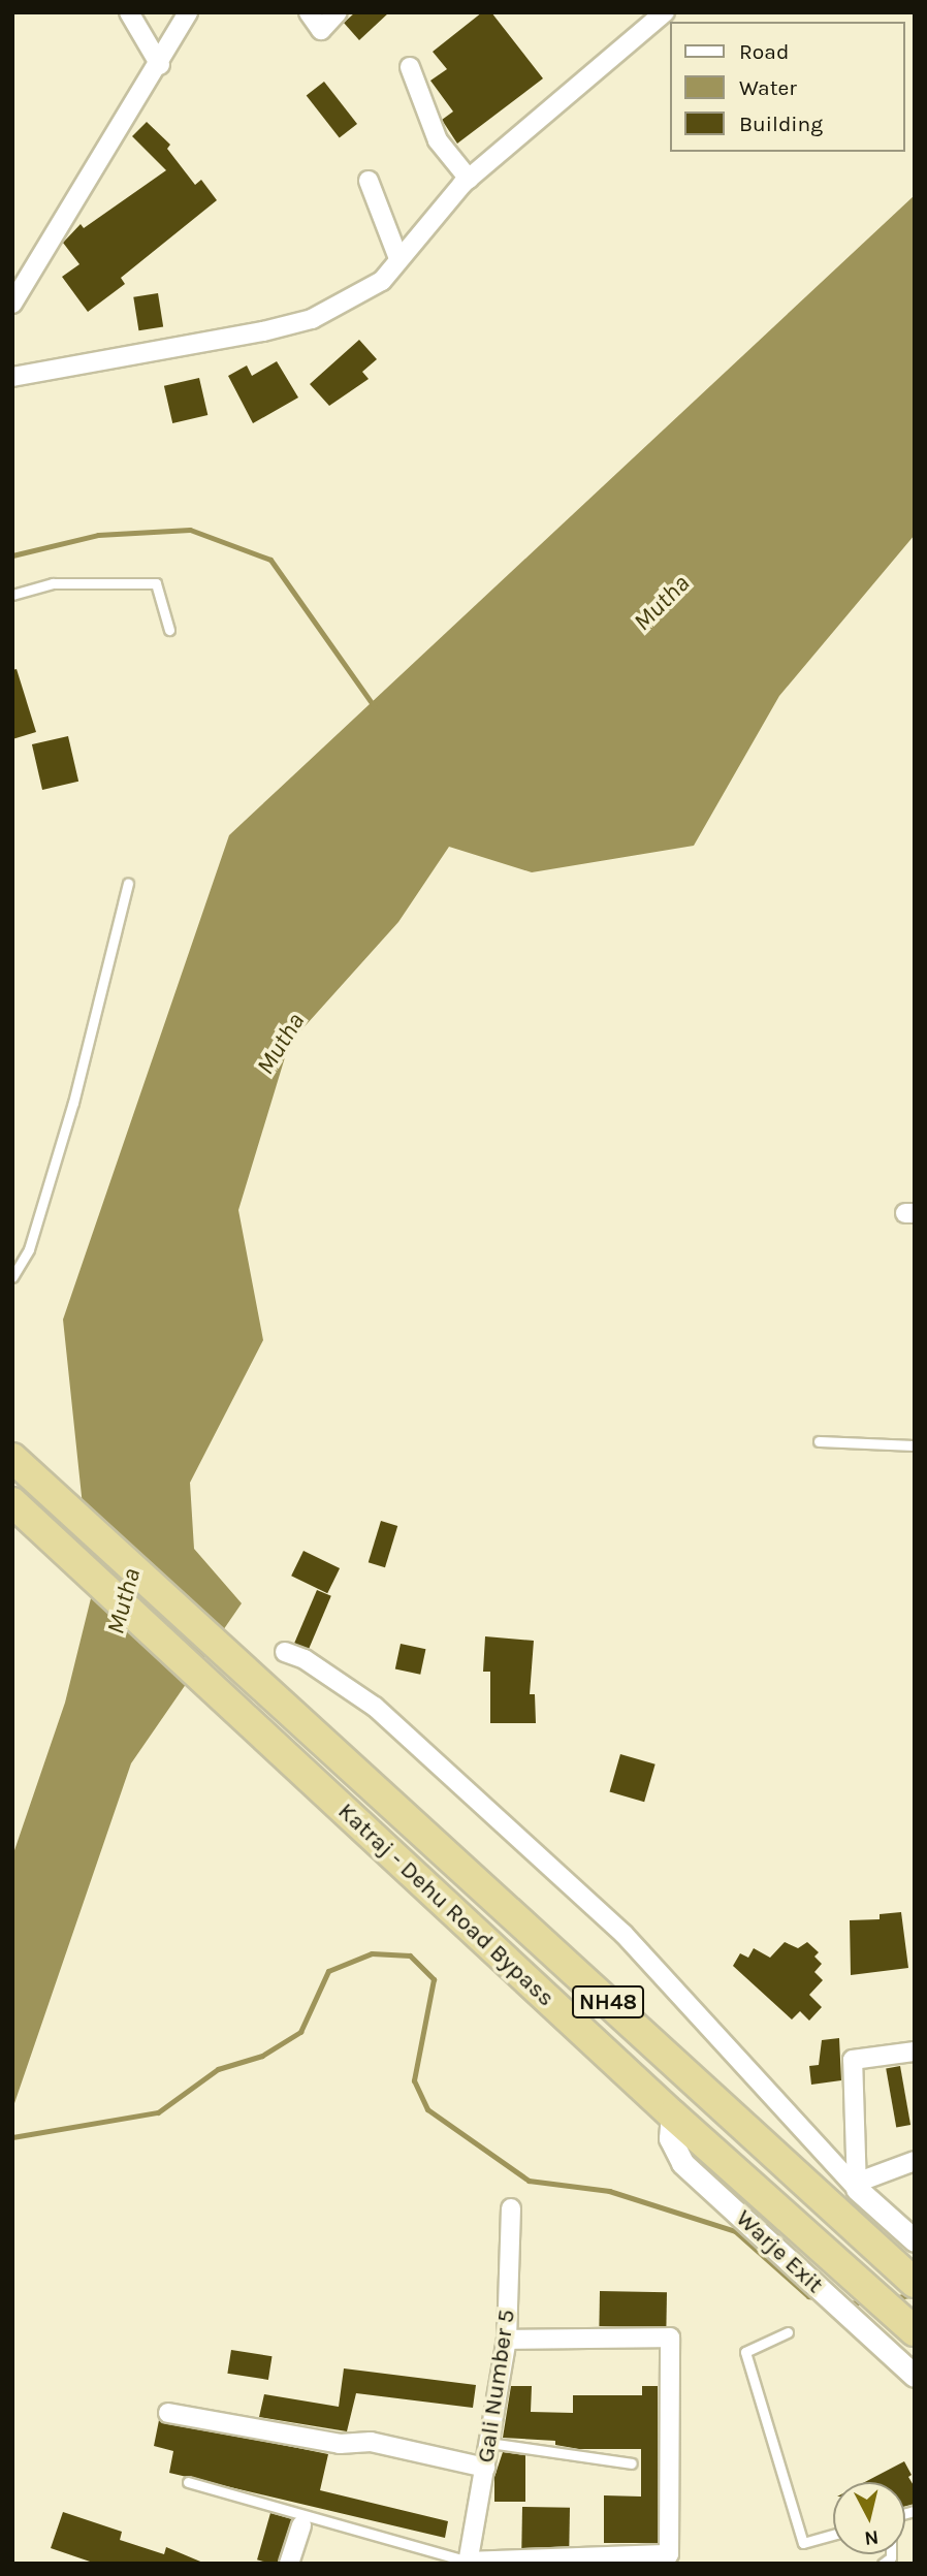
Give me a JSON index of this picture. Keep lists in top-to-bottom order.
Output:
{
  "streets": {
    "highway": ["Katraj - Dehu Road Bypass", "NH48"],
    "street": ["Warje Exit", "Gali Number 5"]
  },
  "crossings": [
    ["Katraj - Dehu Road Bypass", "Warje Exit"]
  ],
  "water": ["Mutha"],
  "legend": ["Road", "Water", "Building"],
  "north": "bottom"
}
